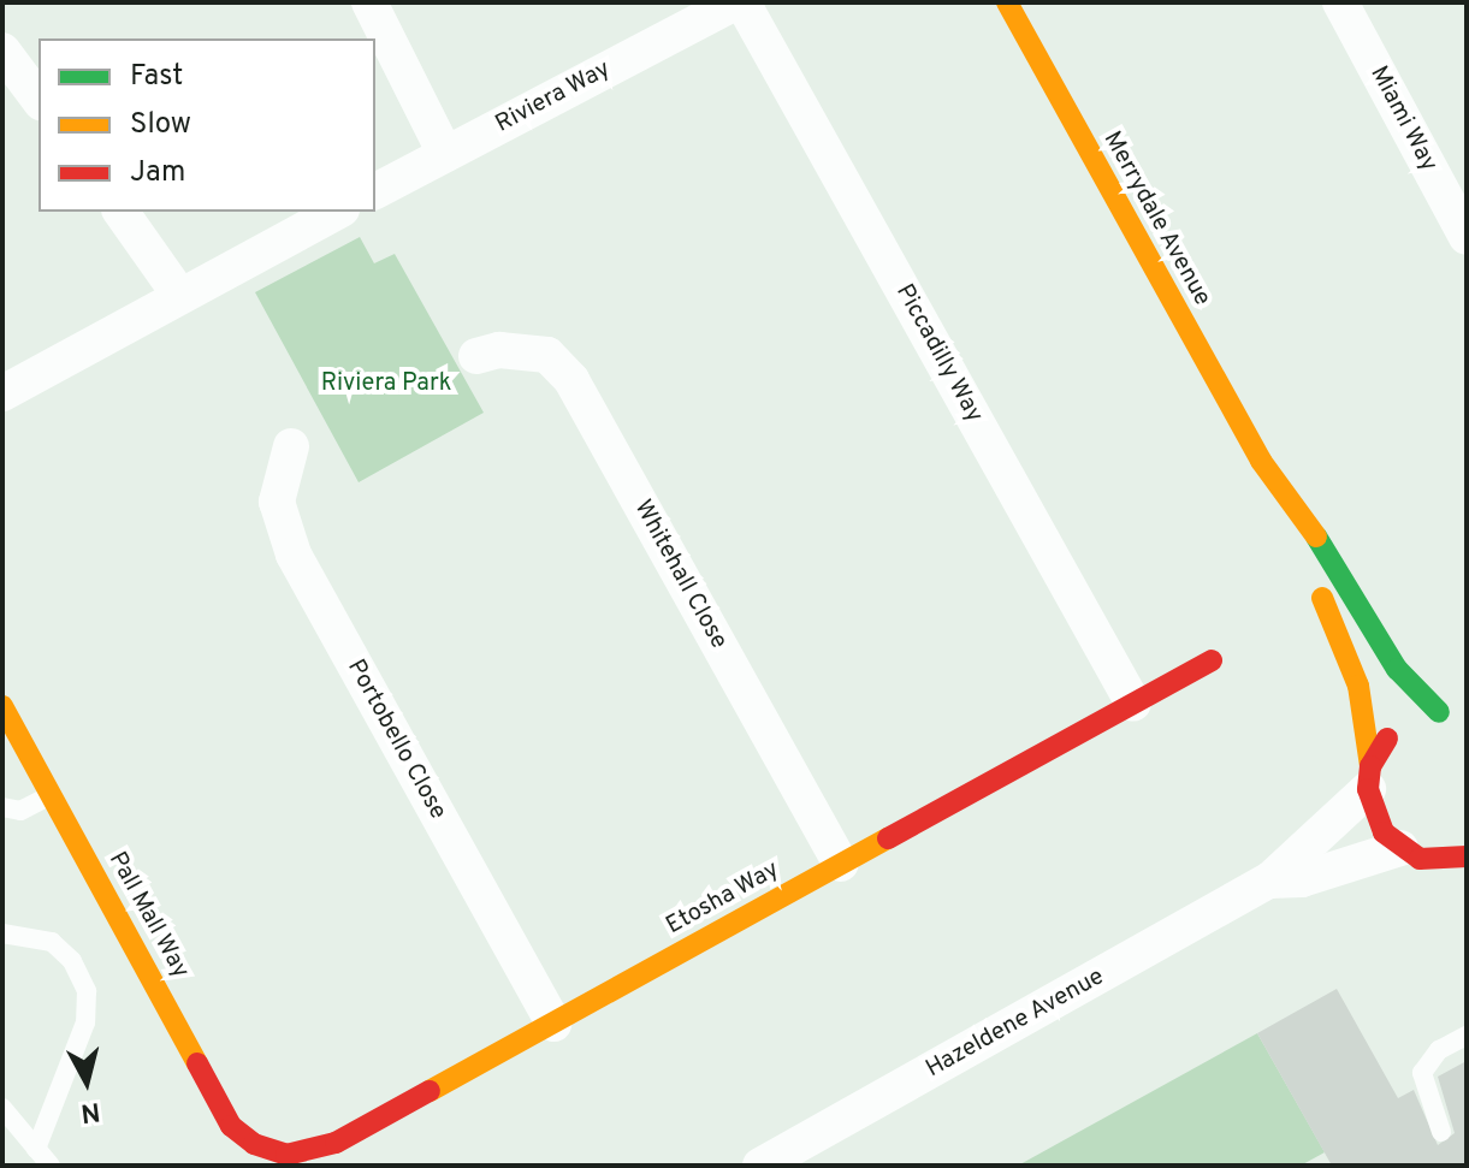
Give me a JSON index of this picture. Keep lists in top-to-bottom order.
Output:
{
  "streets": {
    "street": [
      "Riviera Way",
      "Miami Way",
      "Merrydale Avenue",
      "Piccadilly Way",
      "Whitehall Close",
      "Portobello Close",
      "Etosha Way",
      "Pall Mall Way",
      "Hazeldene Avenue"
    ]
  },
  "crossings": [
    ["Merrydale Avenue", "Hazeldene Avenue"],
    ["Piccadilly Way", "Etosha Way"],
    ["Whitehall Close", "Etosha Way"],
    ["Portobello Close", "Etosha Way"],
    ["Etosha Way", "Pall Mall Way"]
  ],
  "parks": ["Riviera Park"],
  "legend": ["Fast", "Slow", "Jam"],
  "north": "bottom"
}
